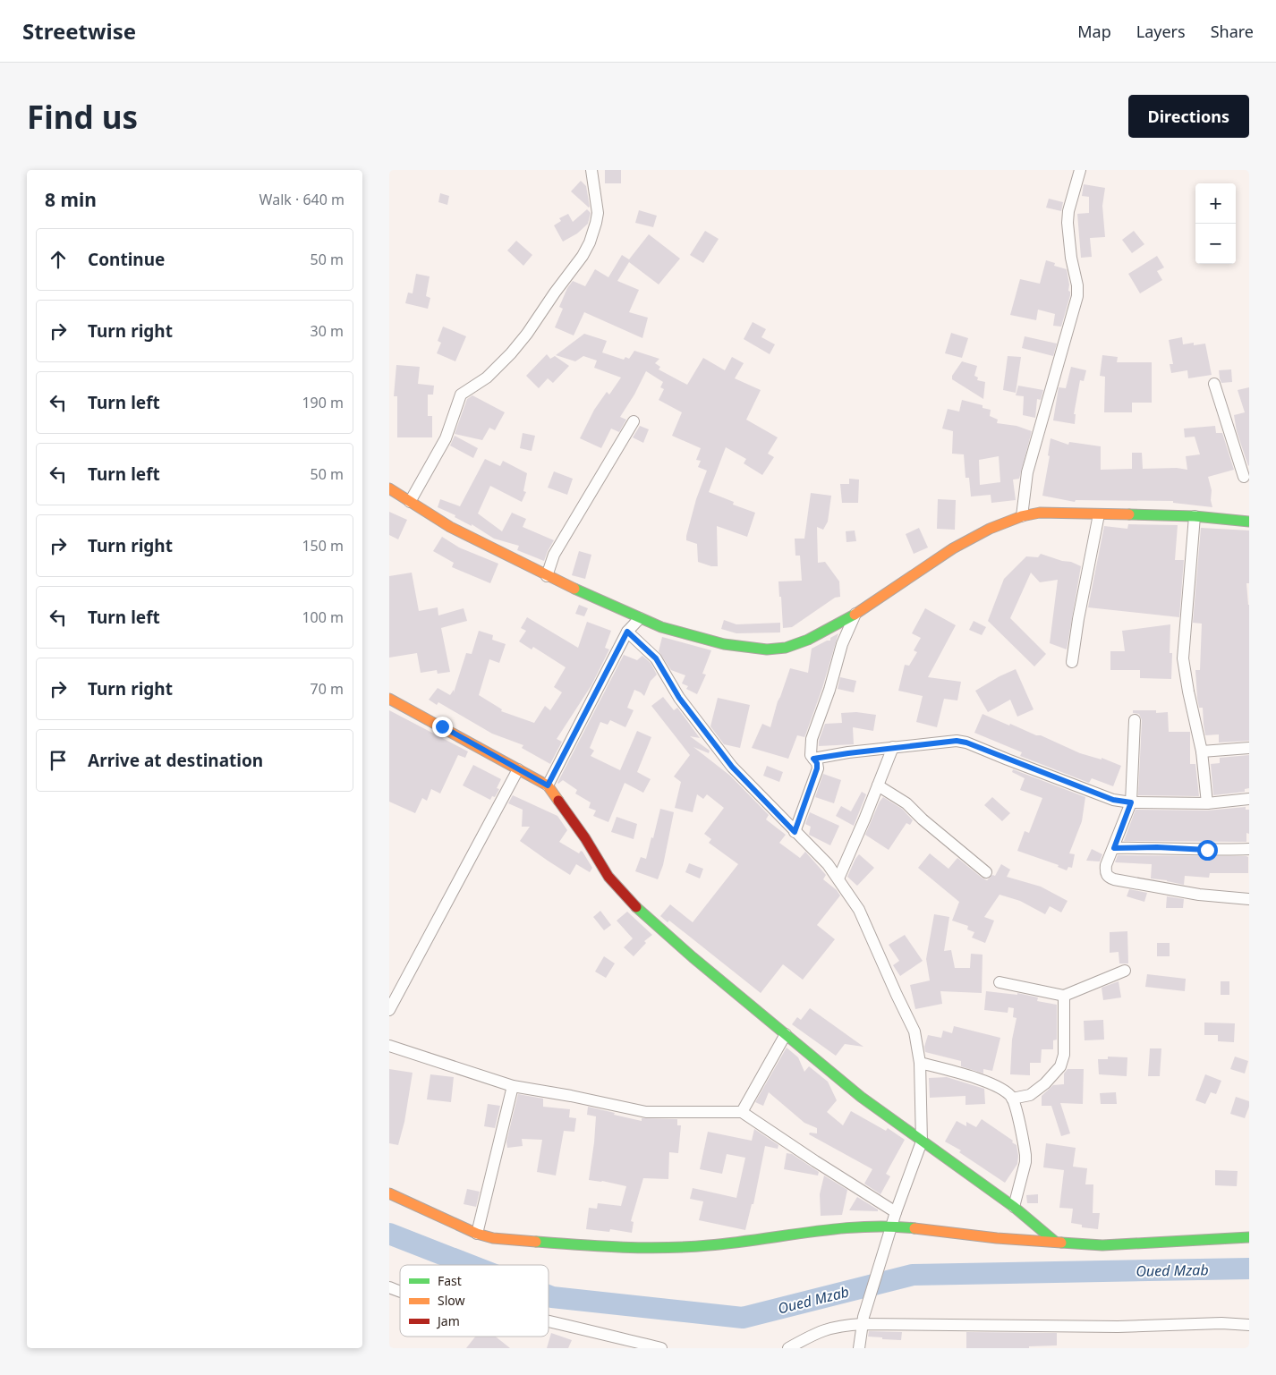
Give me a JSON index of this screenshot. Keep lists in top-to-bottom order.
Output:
{
  "water": ["Oued Mzab"],
  "legend": ["Fast", "Slow", "Jam"],
  "page": {
    "header": "Streetwise",
    "nav": ["Map", "Layers", "Share"],
    "buttons": "Directions",
    "title": "Find us",
    "heading": ["8 min", "Walk · 640 m"],
    "map_buttons": ["+", "−"],
    "list": [
      ["Continue", "50 m"],
      ["Turn right", "30 m"],
      ["Turn left", "190 m"],
      ["Turn left", "50 m"],
      ["Turn right", "150 m"],
      ["Turn left", "100 m"],
      ["Turn right", "70 m"],
      "Arrive at destination"
    ]
  }
}
